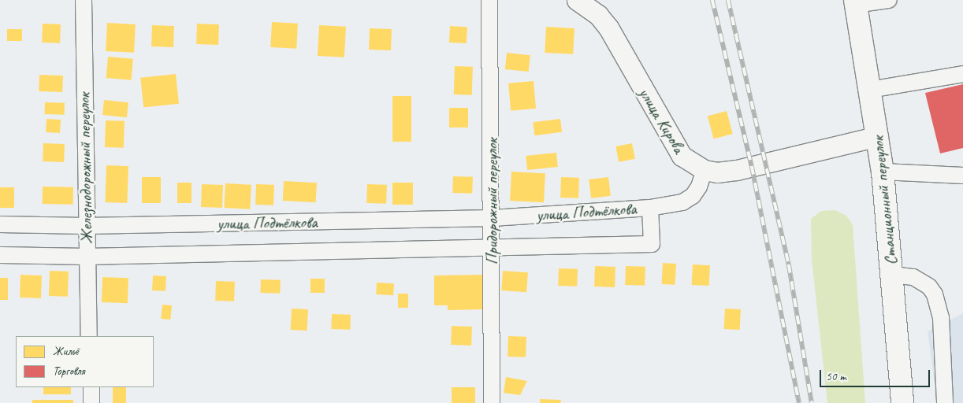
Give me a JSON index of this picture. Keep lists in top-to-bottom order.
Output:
{
  "streets": {
    "main road": ["Станционный переулок"],
    "street": [
      "улица Кирова",
      "Железнодорожный переулок",
      "Придорожный переулок",
      "улица Подтёлкова"
    ]
  },
  "crossings": [
    ["улица Кирова", "Станционный переулок"],
    ["Железнодорожный переулок", "улица Подтёлкова"],
    ["Придорожный переулок", "улица Подтёлкова"]
  ],
  "legend": ["Жильё", "Торговля"],
  "scale_bar": "50 m"
}
